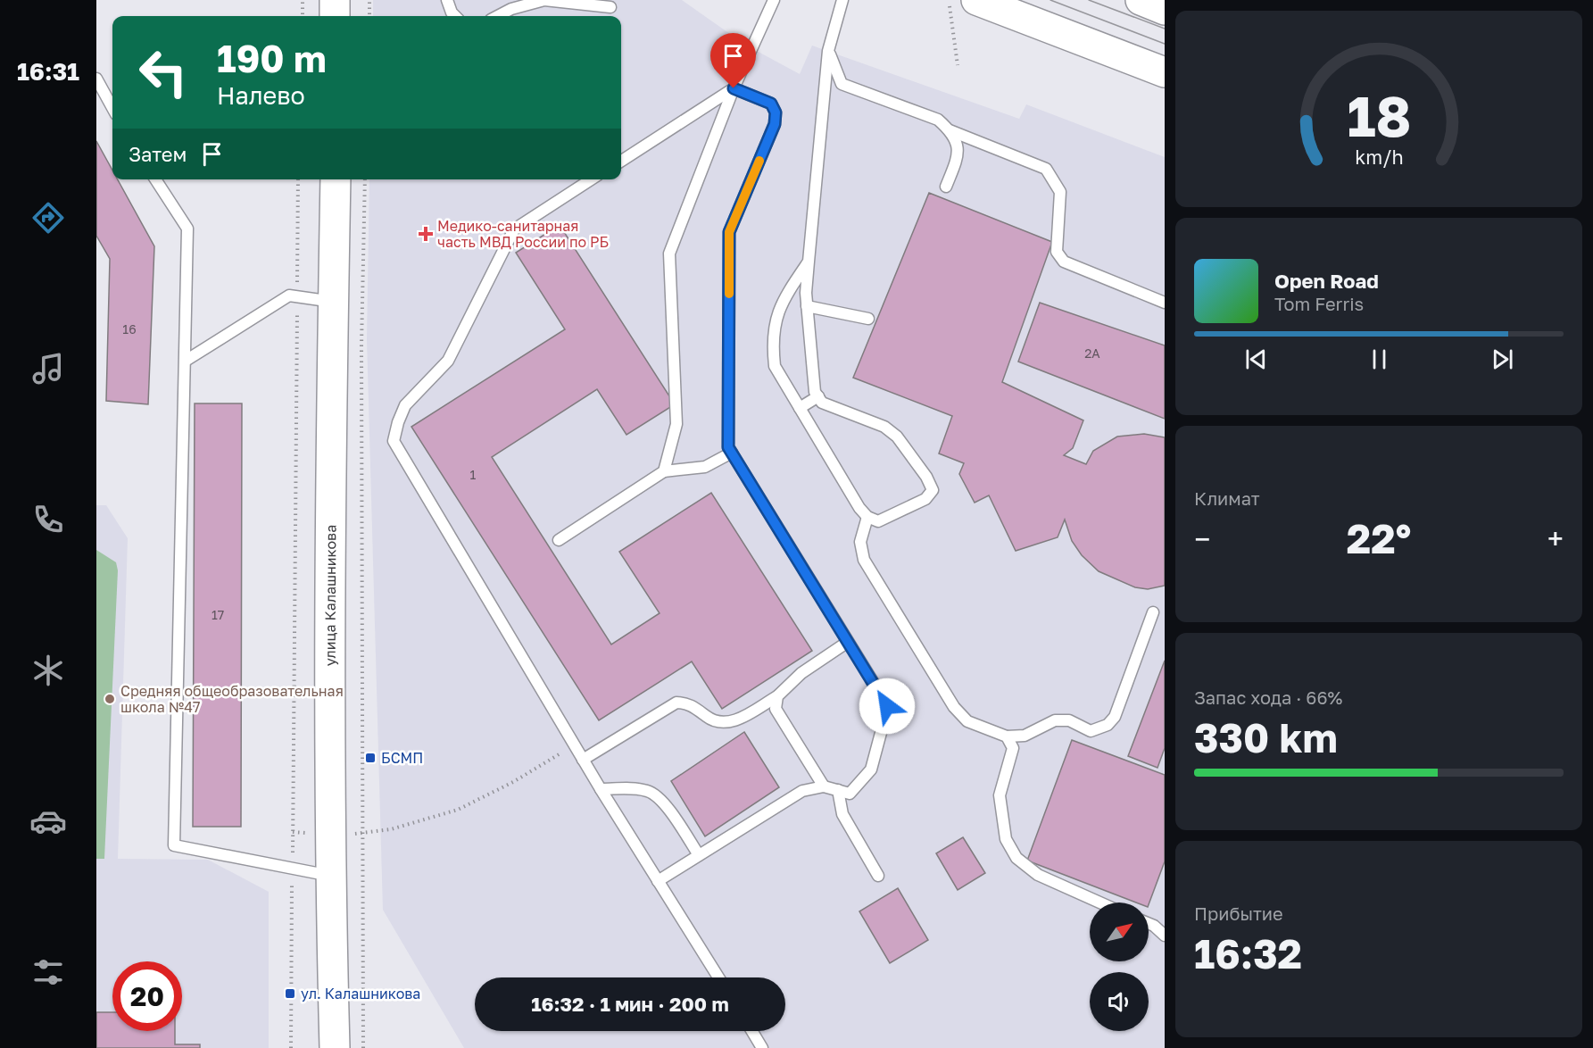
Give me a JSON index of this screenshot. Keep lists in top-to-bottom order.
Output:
{
  "streets": {
    "main road": ["улица Калашникова"]
  },
  "places": {
    "health": ["Медико-санитарная часть МВД России по РБ"],
    "other": ["Средняя общеобразовательная школа №47"],
    "transit": ["БСМП", "ул. Калашникова"]
  },
  "house_numbers": [
    "16",
    "2А",
    "1",
    "17"
  ],
  "north": "top right",
  "page": {
    "tabs": "16:31",
    "turn": ["190 m", "Налево"],
    "then": "Затем",
    "song": ["Open Road", "Tom Ferris"],
    "tile": [
      "Климат",
      ["Запас хода · 66%", "330 km"],
      ["Прибытие", "16:32"]
    ],
    "heat": ["−", "22°", "+"],
    "limit": "20",
    "trip": "16:32 · 1 мин · 200 m",
    "gauge": ["18", "km/h"]
  }
}
